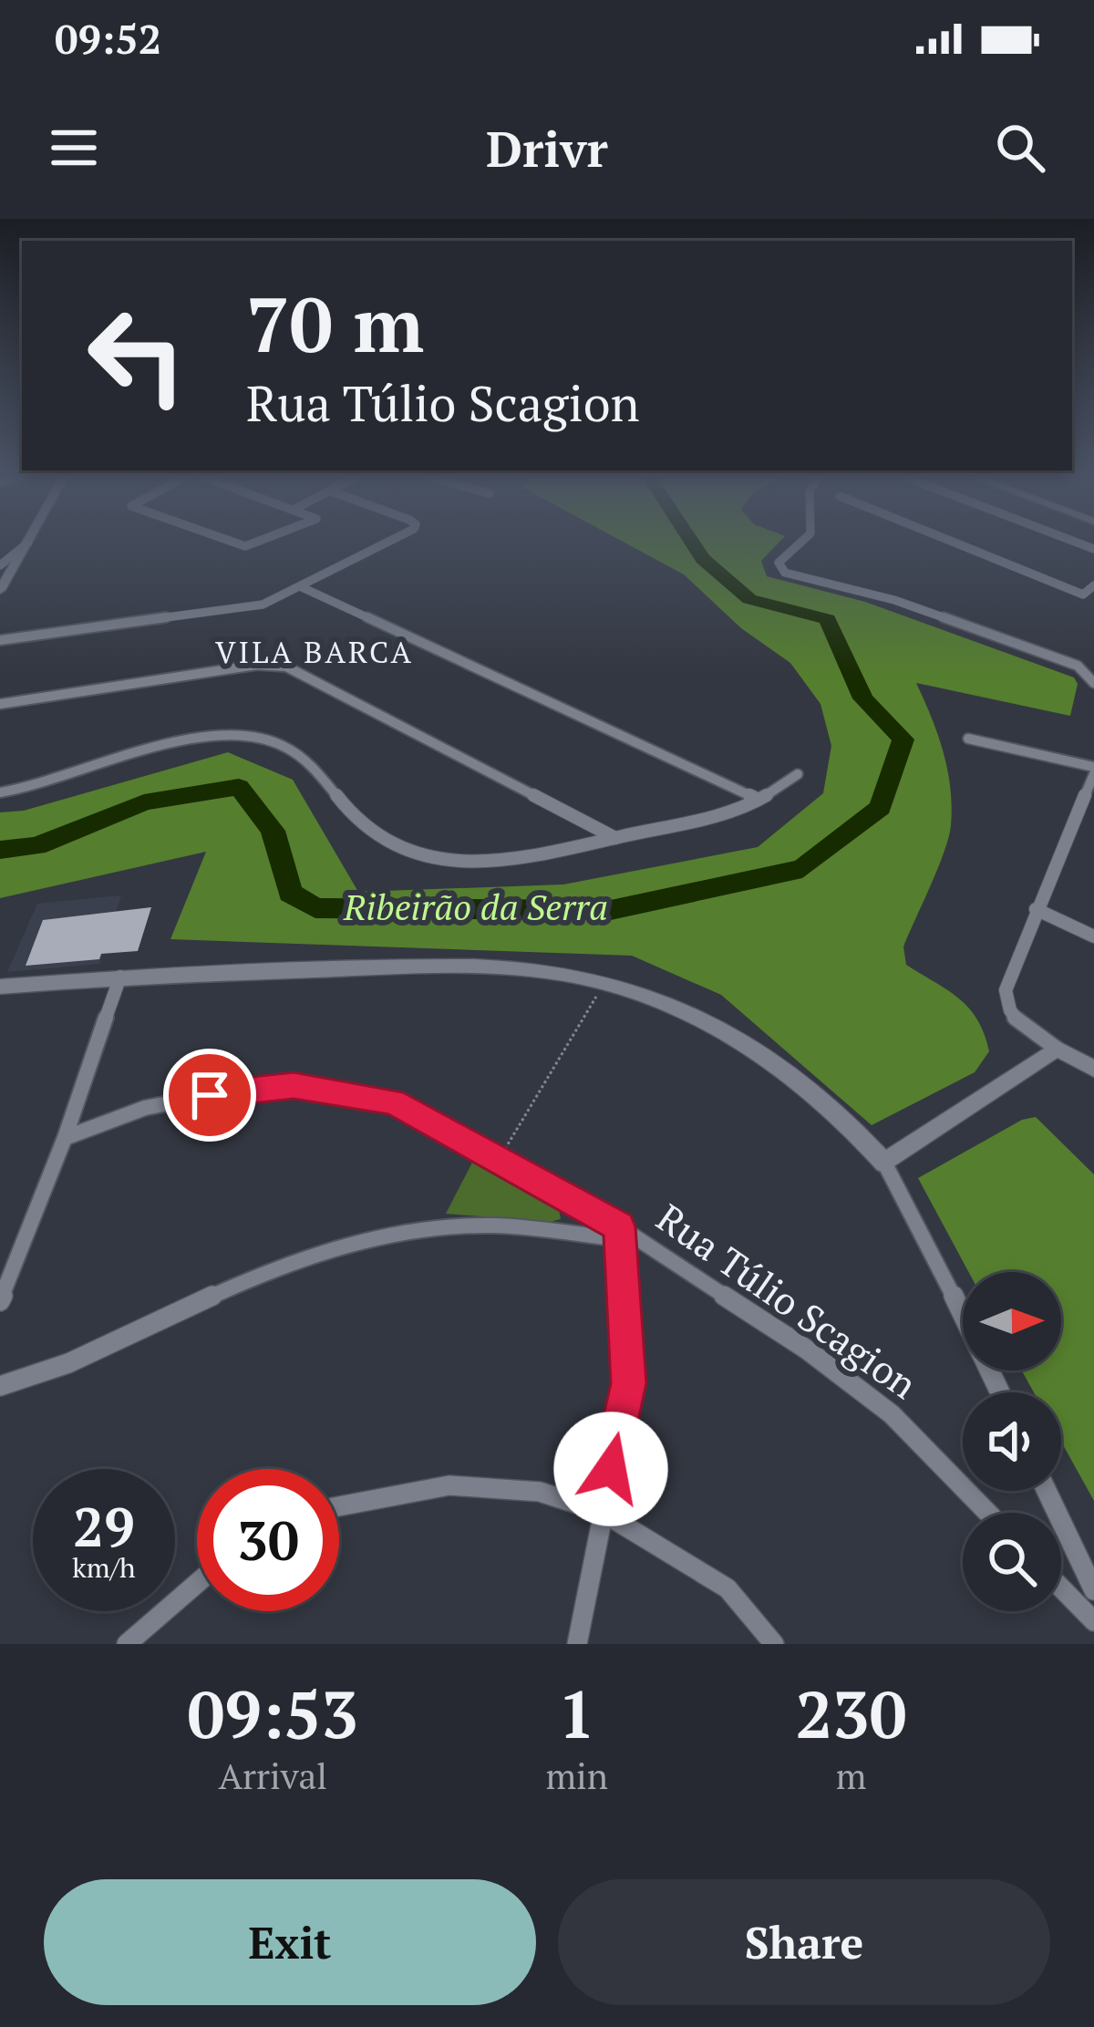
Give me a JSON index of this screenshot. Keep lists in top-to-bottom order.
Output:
{
  "streets": {
    "street": ["Rua Túlio Scagion"]
  },
  "districts": ["VILA BARCA"],
  "water": ["Ribeirão da Serra"],
  "north": "right",
  "page": {
    "status": "09:52",
    "header": "Drivr",
    "turn": ["70 m", "Rua Túlio Scagion"],
    "speed": "29 km/h",
    "limit": "30",
    "eta": [
      "09:53",
      "Arrival",
      "1",
      "min",
      "230",
      "m"
    ],
    "buttons": ["Exit", "Share"]
  }
}
